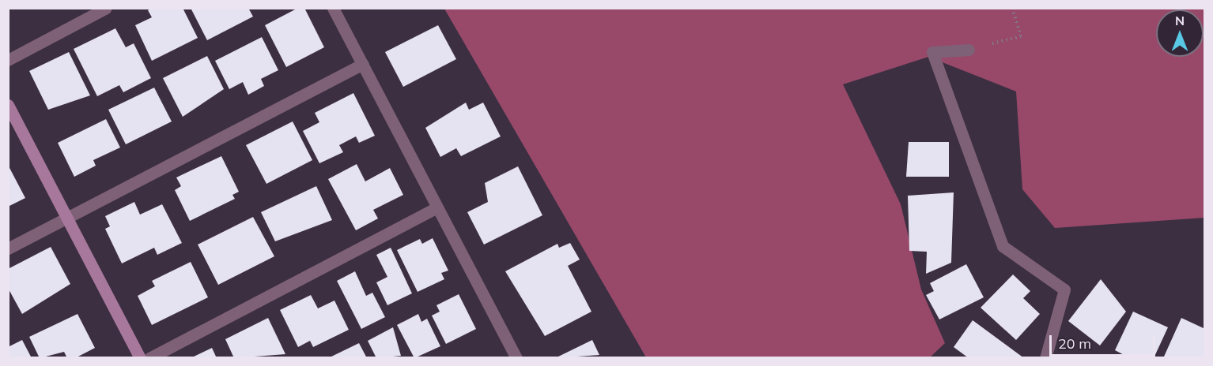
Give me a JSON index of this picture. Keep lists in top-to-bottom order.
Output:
{
  "scale_bar": "20 m",
  "north": "top"
}
